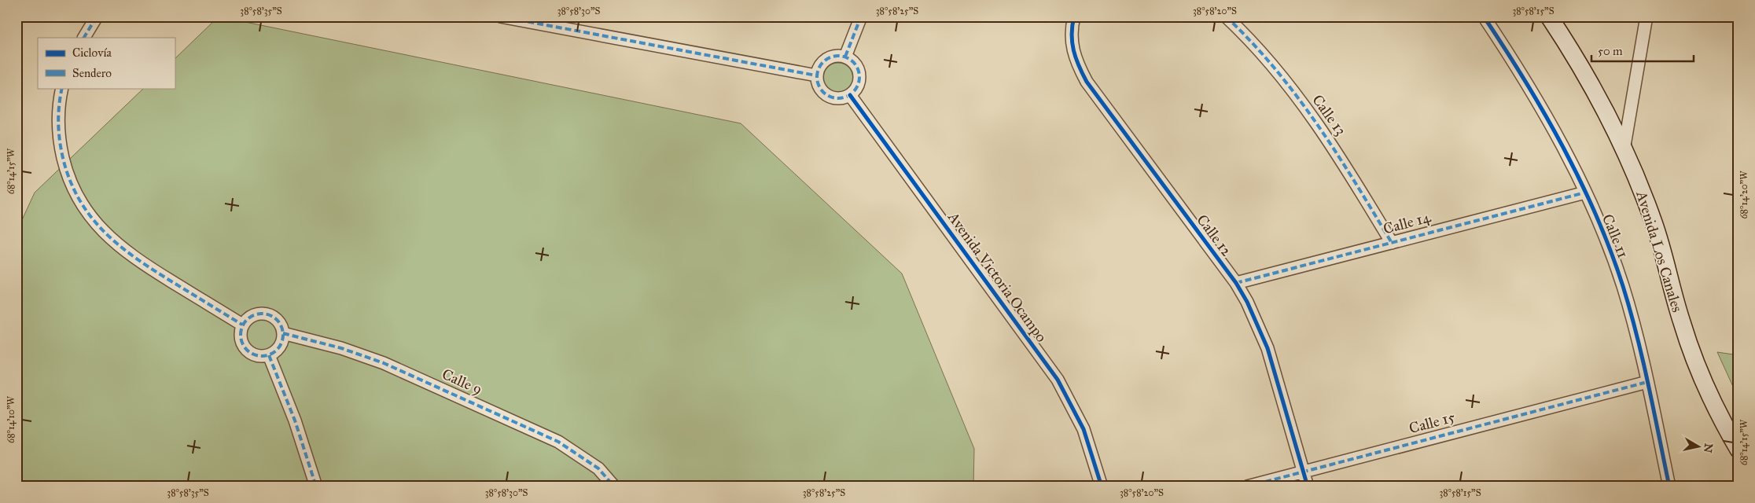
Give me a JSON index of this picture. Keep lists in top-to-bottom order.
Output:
{
  "streets": {
    "main road": ["Avenida Los Canales"],
    "street": [
      "Calle 13",
      "Calle 14",
      "Calle 12",
      "Calle 11",
      "Avenida Victoria Ocampo",
      "Calle 9",
      "Calle 15"
    ]
  },
  "crossings": [
    ["Calle 13", "Calle 14"],
    ["Calle 14", "Calle 12"],
    ["Calle 14", "Calle 11"],
    ["Calle 12", "Calle 15"],
    ["Calle 11", "Calle 15"]
  ],
  "legend": ["Ciclovía", "Sendero"],
  "scale_bar": "50 m",
  "north": "right",
  "coordinates": [
    "38°58'35\"S",
    "38°58'30\"S",
    "38°58'25\"S",
    "38°58'20\"S",
    "38°58'15\"S",
    "68°14'15\"W",
    "68°14'20\"W",
    "68°14'10\"W"
  ]
}
